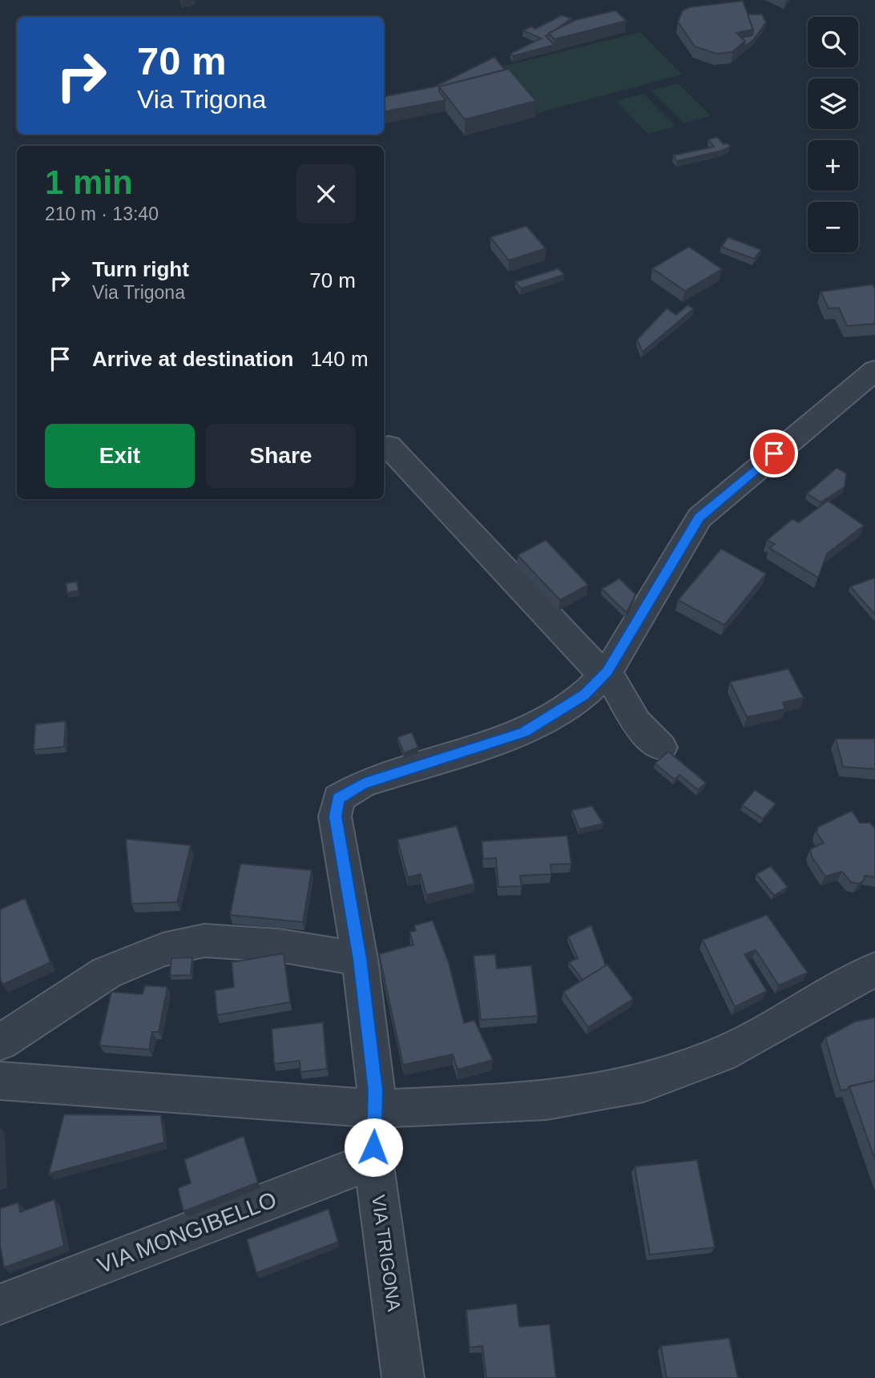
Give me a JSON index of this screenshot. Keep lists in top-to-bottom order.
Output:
{
  "streets": {
    "street": ["VIA MONGIBELLO", "VIA TRIGONA"]
  },
  "crossings": [
    ["VIA MONGIBELLO", "VIA TRIGONA"]
  ],
  "page": {
    "map_buttons": ["+", "−"],
    "turn": ["70 m", "Via Trigona"],
    "heading": ["1 min", "210 m · 13:40"],
    "list": [
      {
        "name": "Turn right",
        "note": "Via Trigona",
        "value": "70 m"
      },
      {
        "name": "Arrive at destination",
        "value": "140 m"
      }
    ],
    "buttons": ["Exit", "Share"]
  }
}
